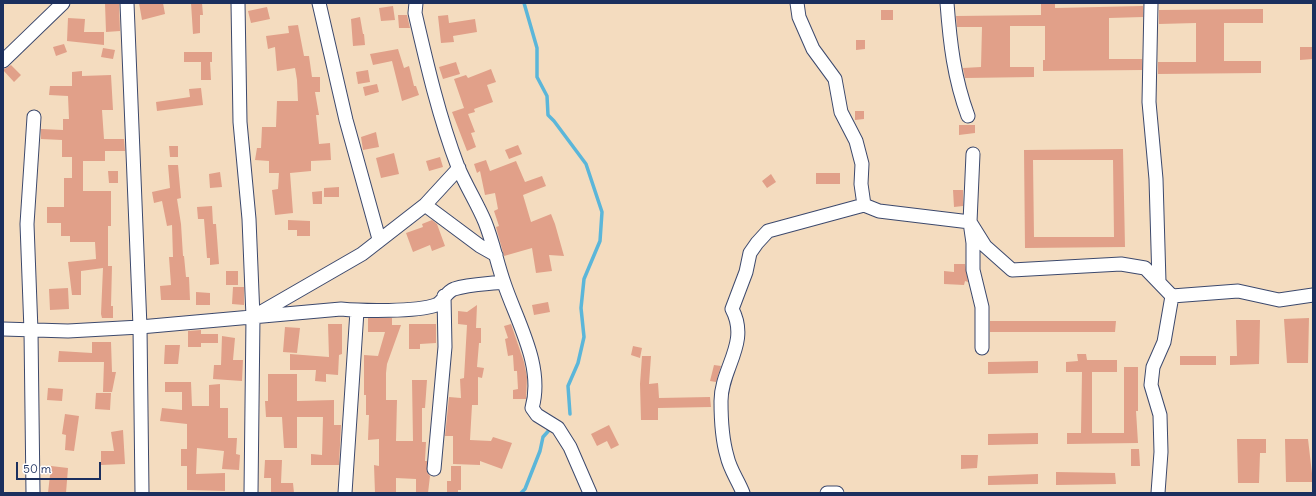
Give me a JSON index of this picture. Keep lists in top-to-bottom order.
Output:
{
  "scale_bar": "50 m"
}
